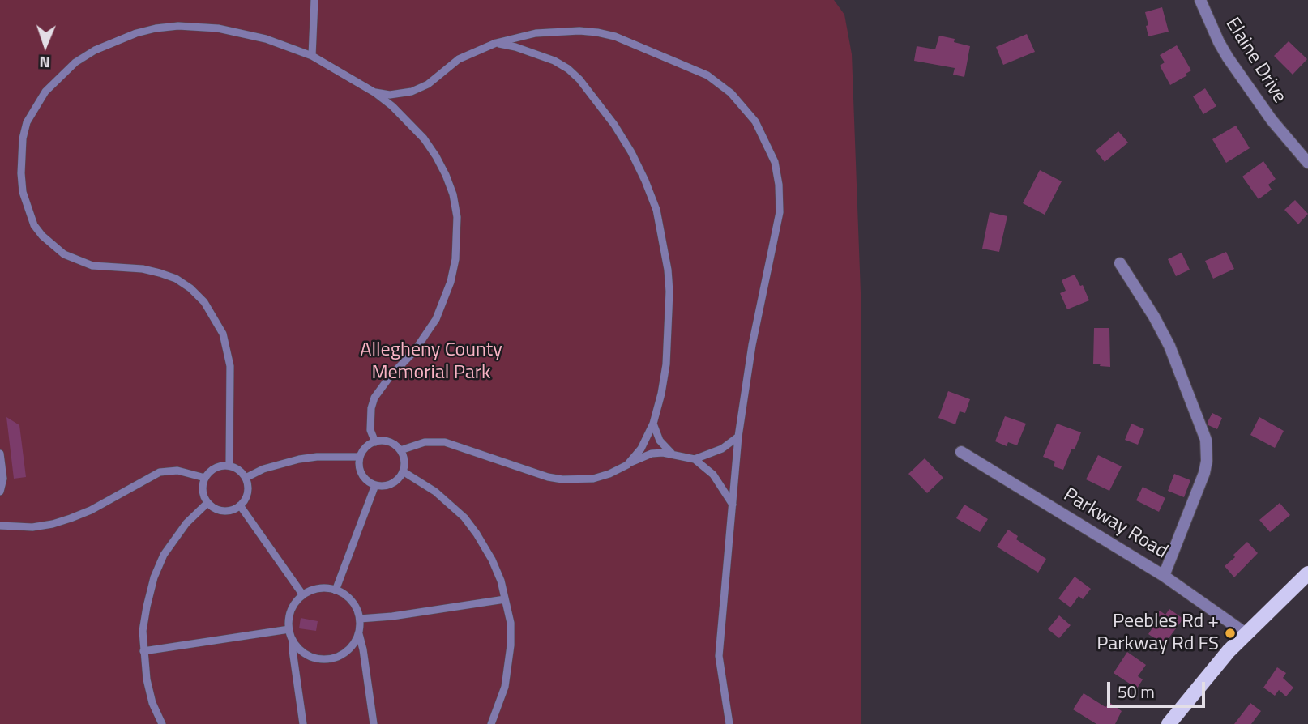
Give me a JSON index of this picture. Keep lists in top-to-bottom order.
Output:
{
  "streets": {
    "street": ["Elaine Drive", "Parkway Road"]
  },
  "parks": ["Allegheny County Memorial Park"],
  "places": ["Peebles Rd + Parkway Rd FS"],
  "scale_bar": "50 m",
  "north": "bottom"
}
